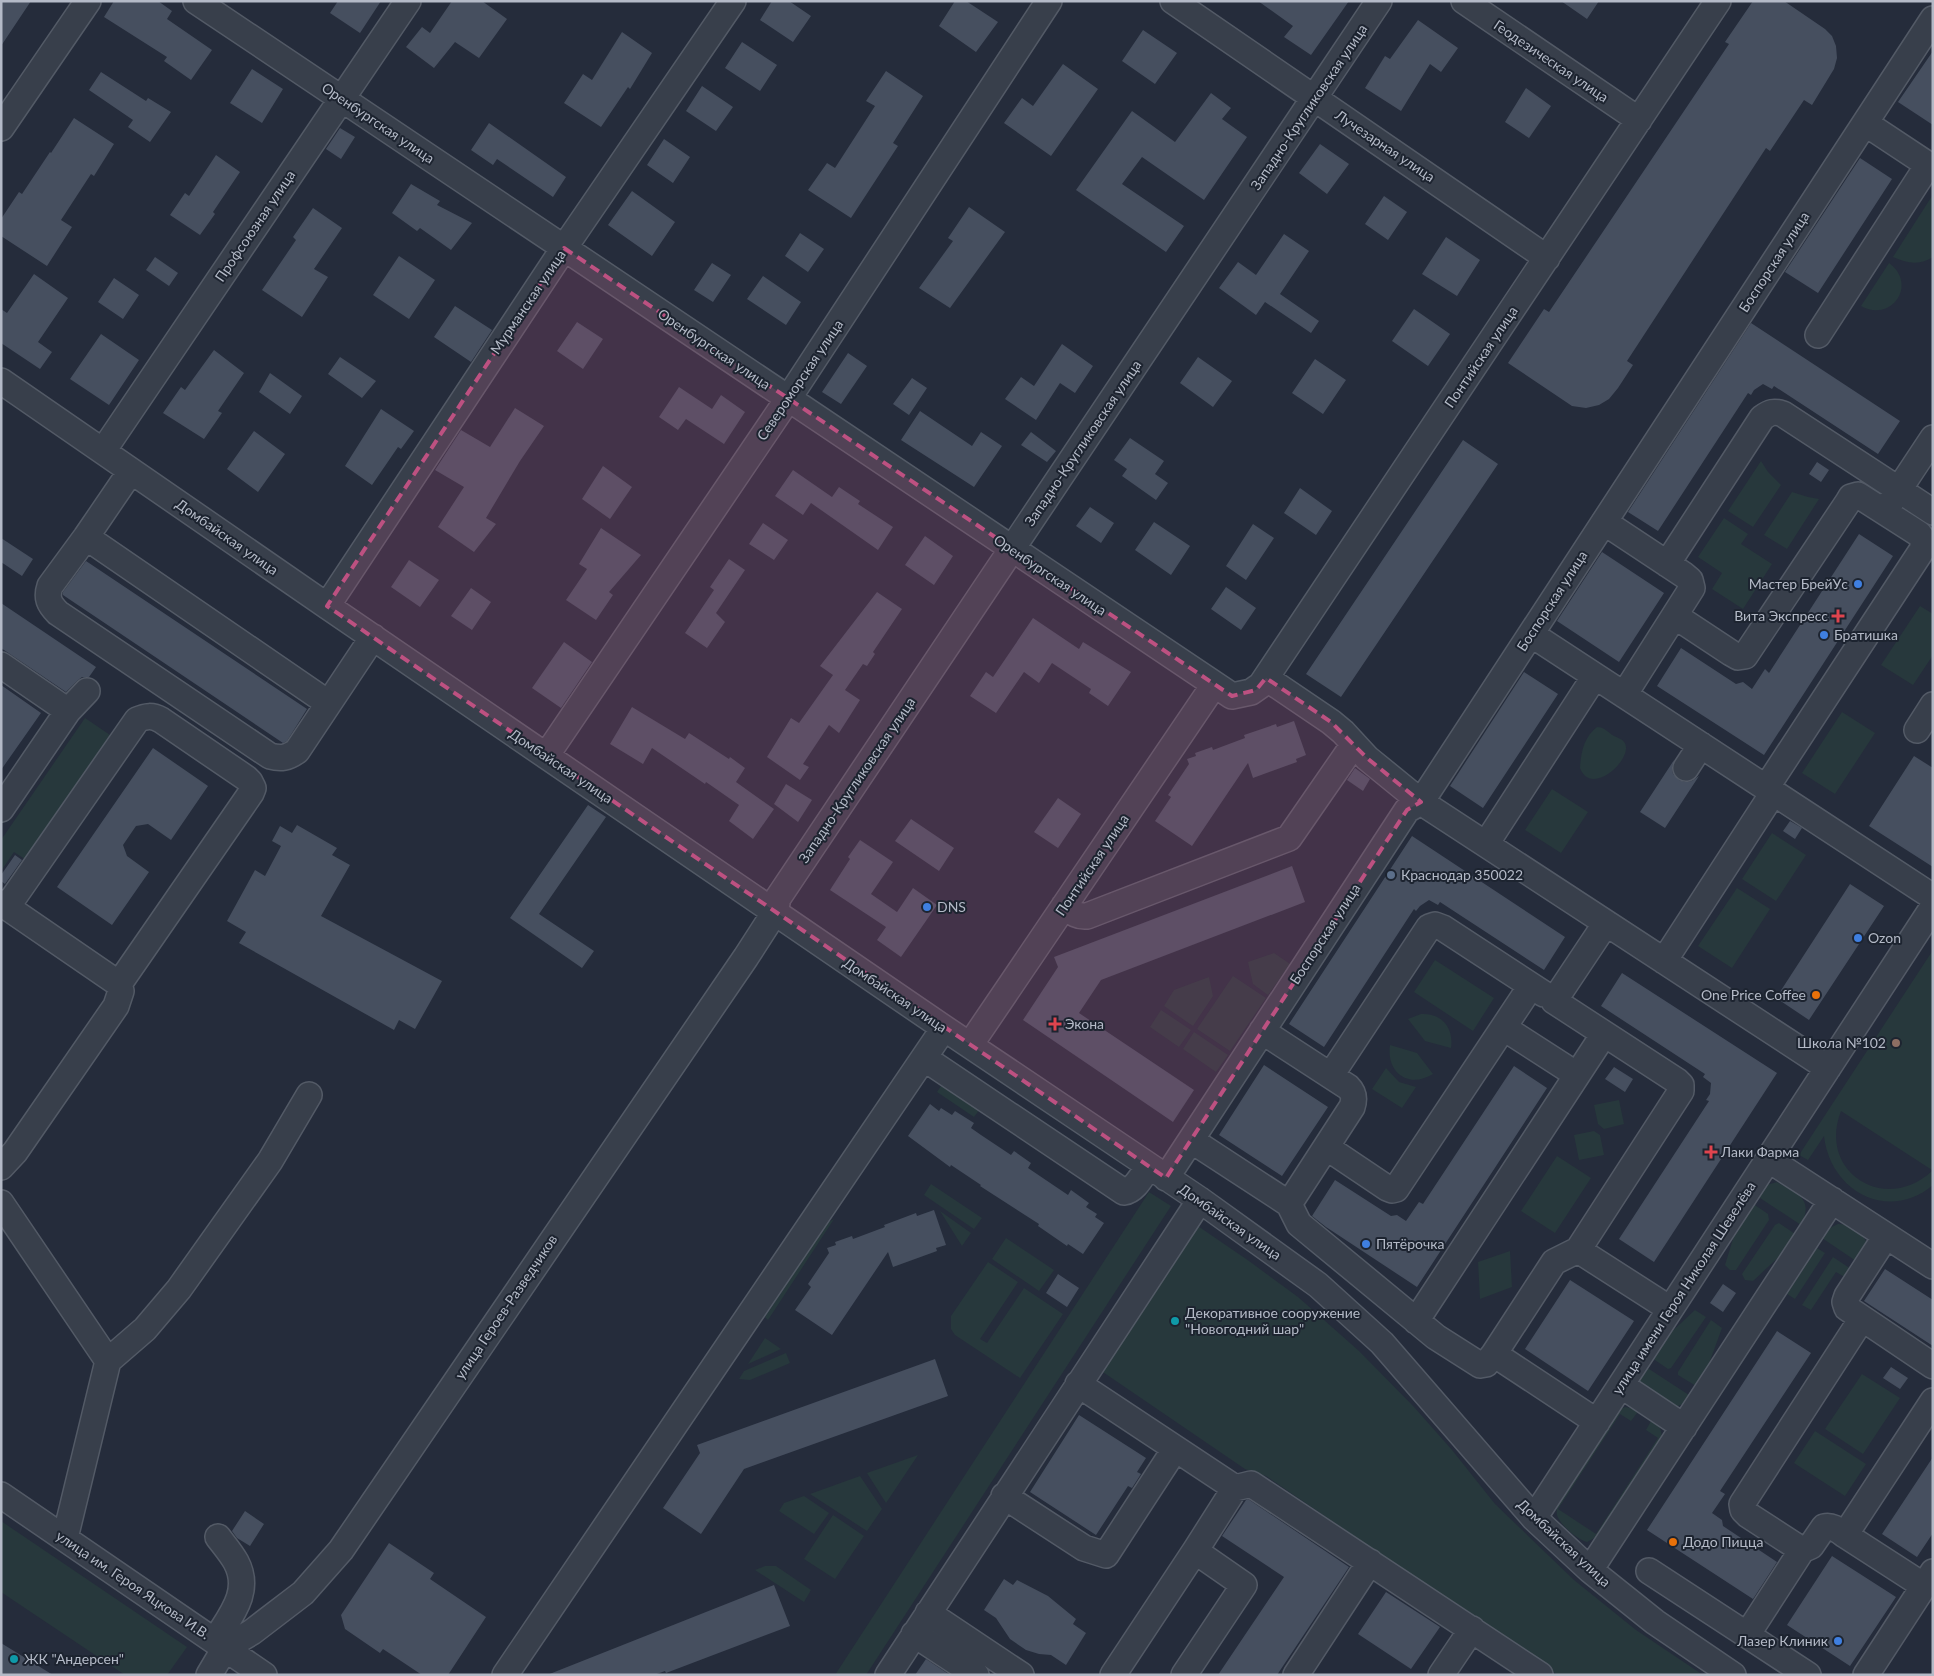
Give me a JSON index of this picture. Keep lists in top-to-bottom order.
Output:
{
  "streets": {
    "street": [
      "Геодезическая улица",
      "Западно-Кругликовская улица",
      "Оренбургская улица",
      "Лучезарная улица",
      "Профсоюзная улица",
      "Боспорская улица",
      "Мурманская улица",
      "Понтийская улица",
      "Североморская улица",
      "Домбайская улица",
      "улица имени Героя Николая Шевелёва",
      "улица Героев-Разведчиков",
      "улица им. Героя Яцкова И.В."
    ]
  },
  "crossings": [
    ["Геодезическая улица", "Понтийская улица"],
    ["Западно-Кругликовская улица", "Оренбургская улица"],
    ["Западно-Кругликовская улица", "Лучезарная улица"],
    ["Западно-Кругликовская улица", "Домбайская улица"],
    ["Западно-Кругликовская улица", "улица Героев-Разведчиков"],
    ["Оренбургская улица", "Профсоюзная улица"],
    ["Оренбургская улица", "Мурманская улица"],
    ["Оренбургская улица", "Понтийская улица"],
    ["Оренбургская улица", "Североморская улица"],
    ["Лучезарная улица", "Понтийская улица"],
    ["Профсоюзная улица", "Домбайская улица"],
    ["Боспорская улица", "Домбайская улица"],
    ["Мурманская улица", "Домбайская улица"],
    ["Понтийская улица", "Домбайская улица"],
    ["Североморская улица", "Домбайская улица"],
    ["Домбайская улица", "улица имени Героя Николая Шевелёва"],
    ["Домбайская улица", "улица Героев-Разведчиков"],
    ["улица Героев-Разведчиков", "улица им. Героя Яцкова И.В."]
  ],
  "places": {
    "other": [
      "Мастер БрейУc",
      "Братишка",
      "Краснодар 350022",
      "DNS",
      "Ozon",
      "One Price Coffee",
      "Школа №102",
      "Пятёрочка",
      "Декоративное сооружение \"Новогодний шар\"",
      "Додо Пицца",
      "Лазер Клиник",
      "ЖК \"Андерсен\""
    ],
    "health": ["Вита Экспресс", "Экона", "Лаки Фарма"]
  }
}
